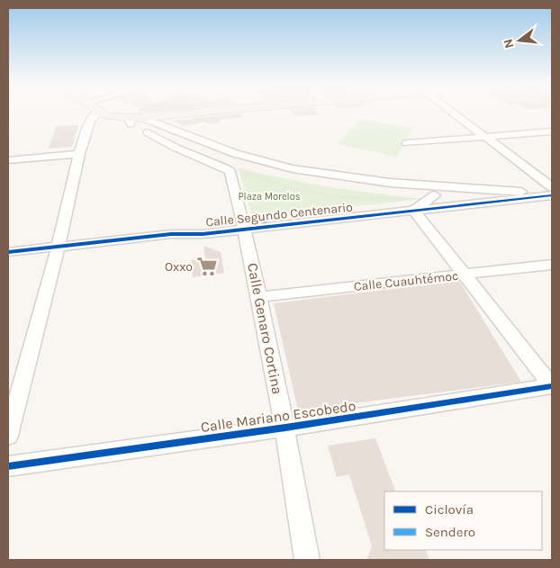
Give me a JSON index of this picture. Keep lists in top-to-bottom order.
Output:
{
  "streets": {
    "street": [
      "Calle Segundo Centenario",
      "Calle Cuauhtémoc",
      "Calle Genaro Cortina",
      "Calle Mariano Escobedo"
    ]
  },
  "crossings": [
    ["Calle Segundo Centenario", "Calle Genaro Cortina"],
    ["Calle Cuauhtémoc", "Calle Genaro Cortina"],
    ["Calle Genaro Cortina", "Calle Mariano Escobedo"]
  ],
  "parks": ["Plaza Morelos"],
  "places": {
    "supermarket": ["Oxxo"]
  },
  "legend": ["Ciclovía", "Sendero"],
  "north": "left"
}
